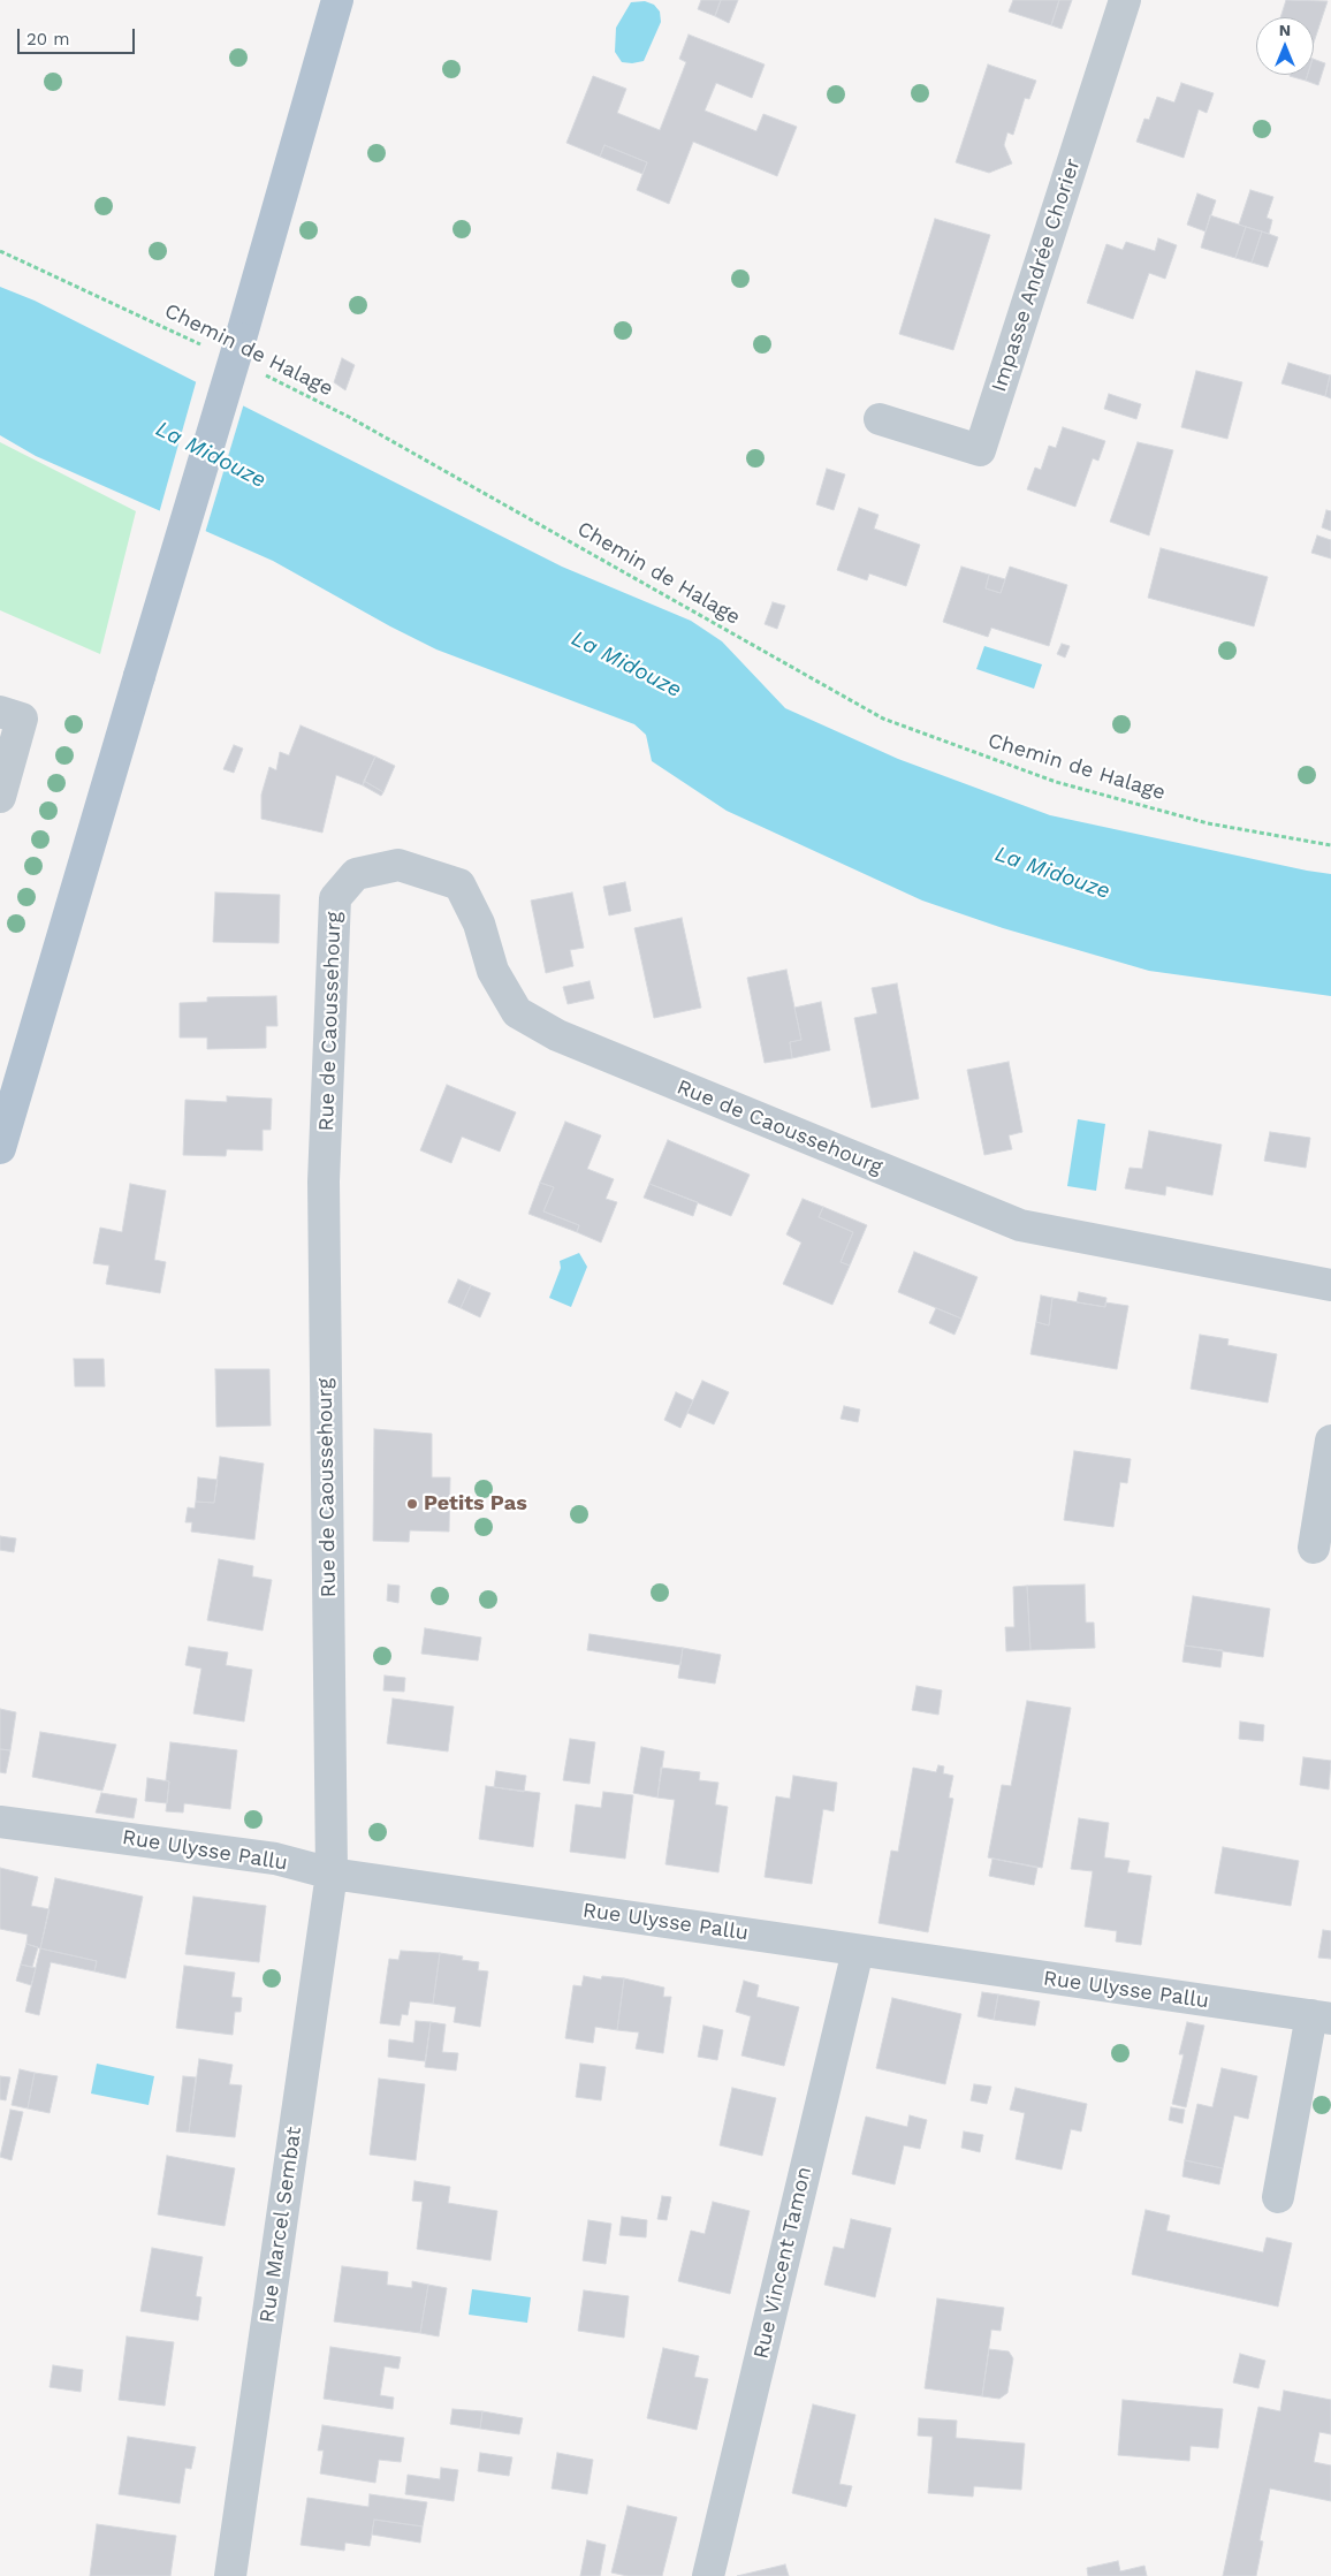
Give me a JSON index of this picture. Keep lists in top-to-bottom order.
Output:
{
  "streets": {
    "street": [
      "Impasse Andrée Chorier",
      "Rue de Caoussehourg",
      "Rue Ulysse Pallu",
      "Rue Marcel Sembat",
      "Rue Vincent Tamon"
    ],
    "path": ["Chemin de Halage"]
  },
  "crossings": [
    ["Rue de Caoussehourg", "Rue Ulysse Pallu"],
    ["Rue de Caoussehourg", "Rue Marcel Sembat"],
    ["Rue Ulysse Pallu", "Rue Marcel Sembat"],
    ["Rue Ulysse Pallu", "Rue Vincent Tamon"]
  ],
  "water": ["La Midouze"],
  "places": ["Petits Pas"],
  "scale_bar": "20 m",
  "north": "top"
}
